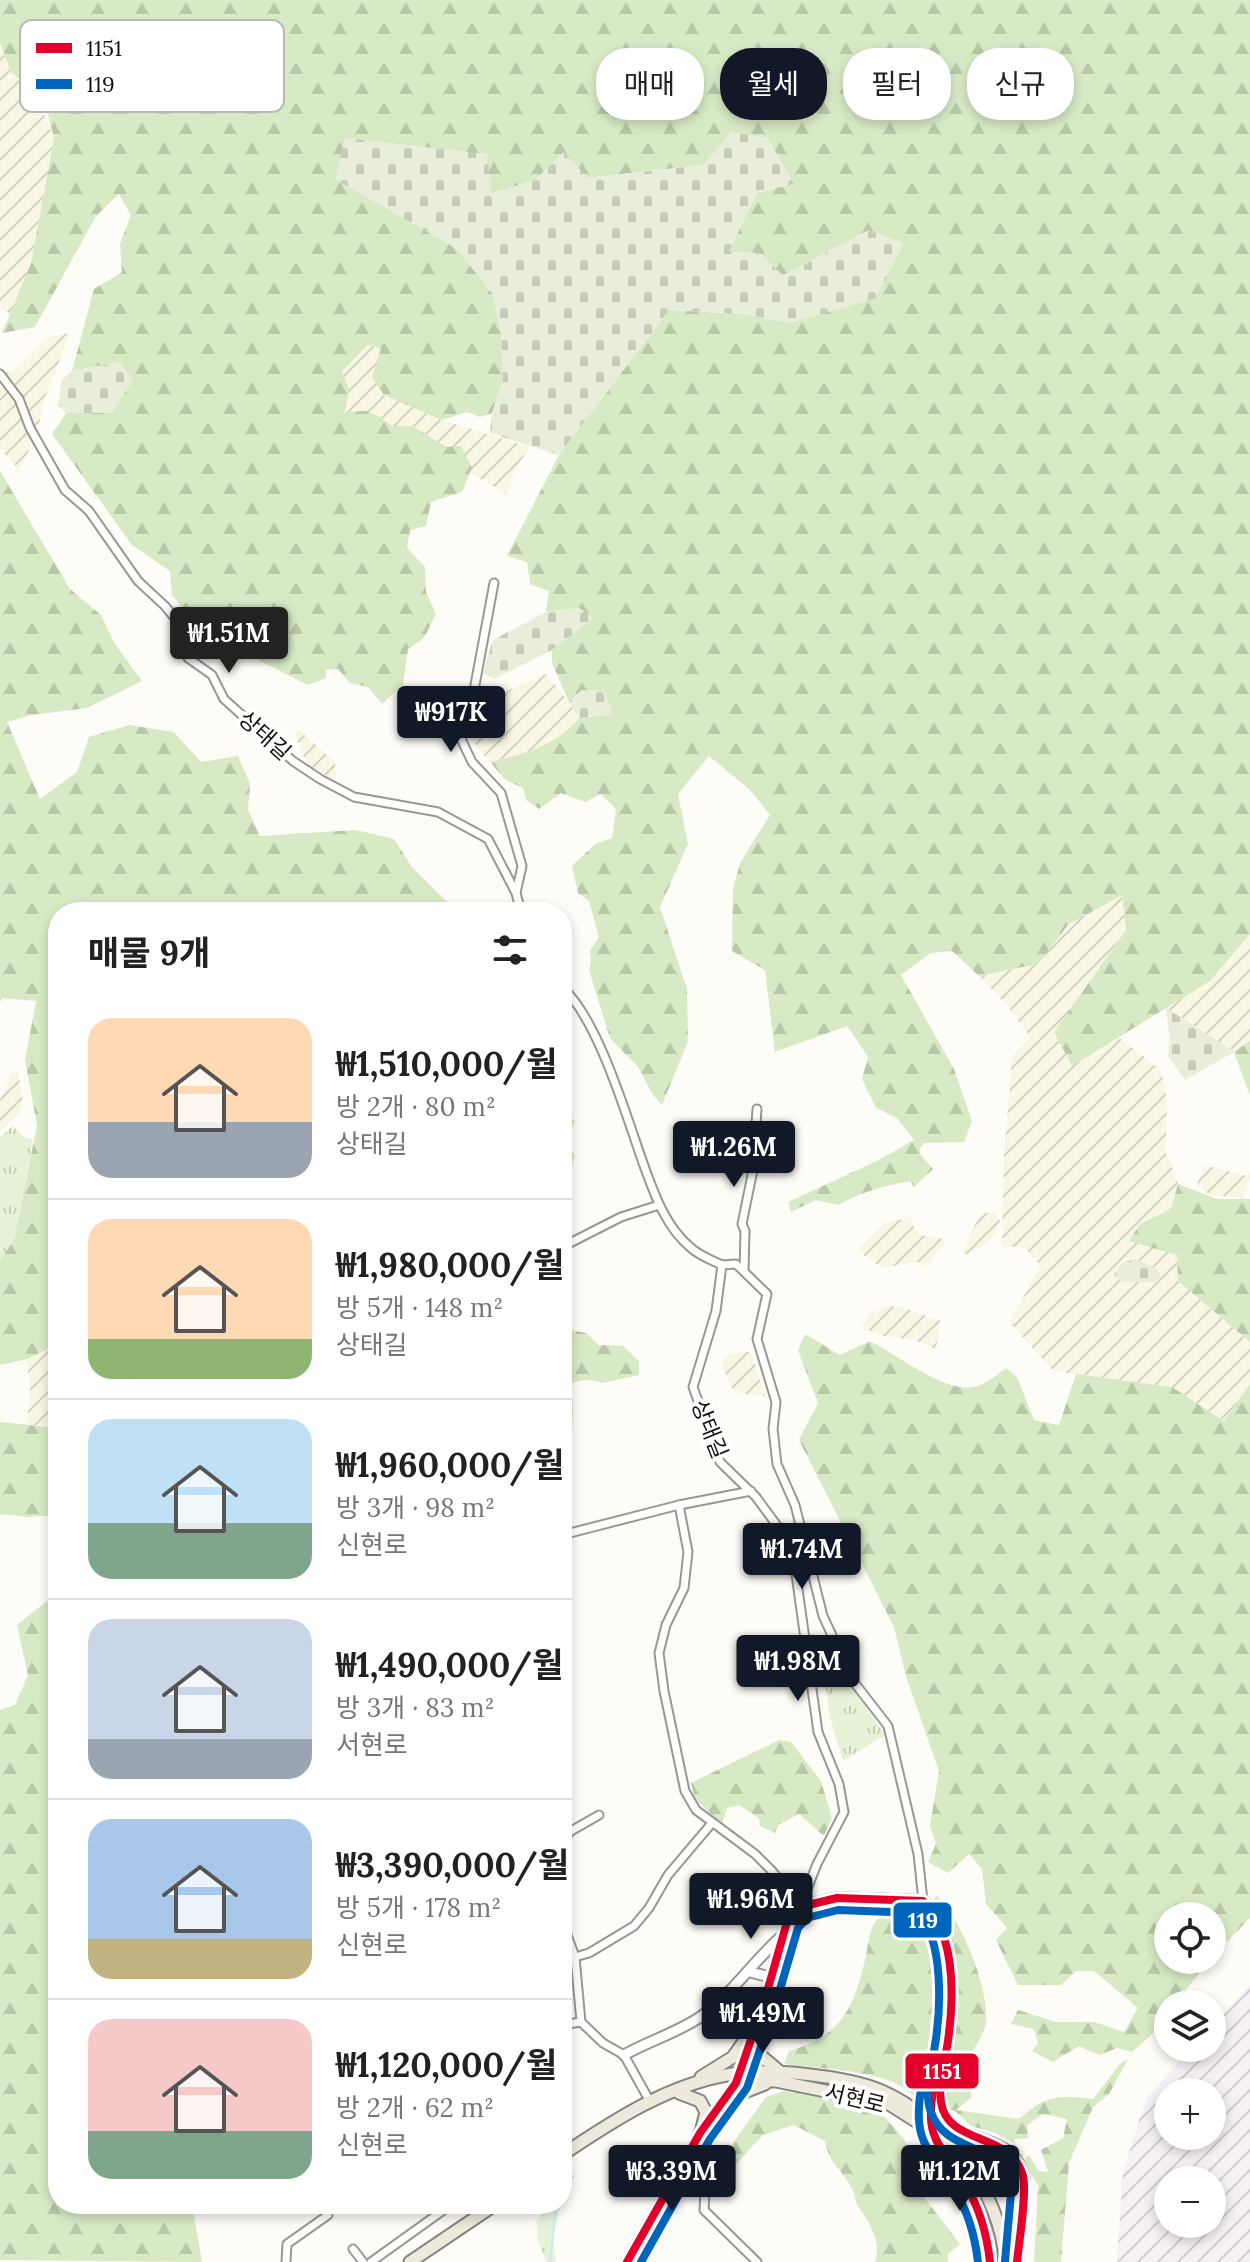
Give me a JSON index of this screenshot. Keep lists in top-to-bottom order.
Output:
{
  "streets": {
    "main road": ["서현로"],
    "street": ["상태길"]
  },
  "lines": ["transit line 1151", "transit line 119"],
  "legend": ["1151", "119"],
  "page": {
    "chip": [
      "매매",
      "월세",
      "필터",
      "신규"
    ],
    "price": [
      "₩1.51M",
      "₩917K",
      "₩1.26M",
      "₩1.74M",
      "₩1.98M",
      "₩1.96M",
      "₩1.49M",
      "₩3.39M",
      "₩1.12M"
    ],
    "heading": "매물 9개",
    "list": [
      {
        "name": "₩1,510,000/월",
        "note": "방 2개 · 80 m² · 상태길"
      },
      {
        "name": "₩1,980,000/월",
        "note": "방 5개 · 148 m² · 상태길"
      },
      {
        "name": "₩1,960,000/월",
        "note": "방 3개 · 98 m² · 신현로"
      },
      {
        "name": "₩1,490,000/월",
        "note": "방 3개 · 83 m² · 서현로"
      },
      {
        "name": "₩3,390,000/월",
        "note": "방 5개 · 178 m² · 신현로"
      },
      {
        "name": "₩1,120,000/월",
        "note": "방 2개 · 62 m² · 신현로"
      }
    ],
    "map_buttons": ["+", "−"]
  }
}
